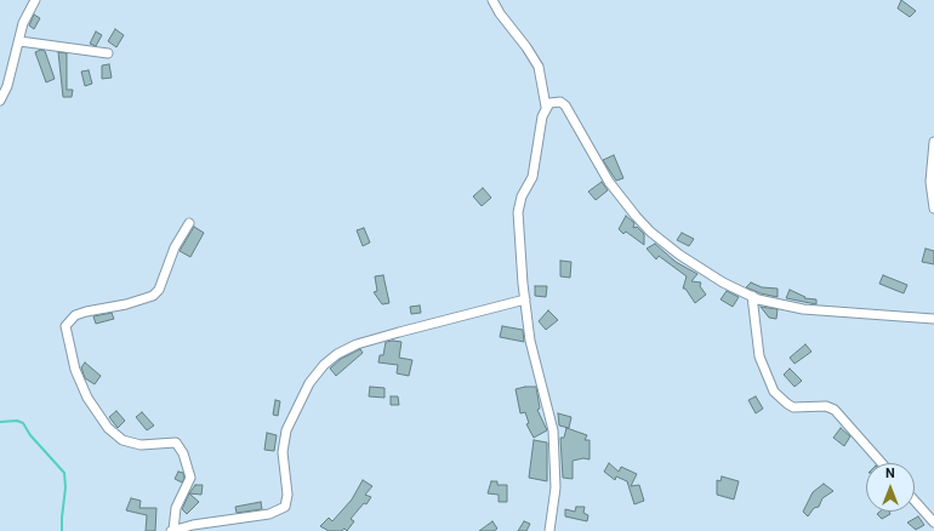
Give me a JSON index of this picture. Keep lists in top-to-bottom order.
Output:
{
  "north": "top"
}
